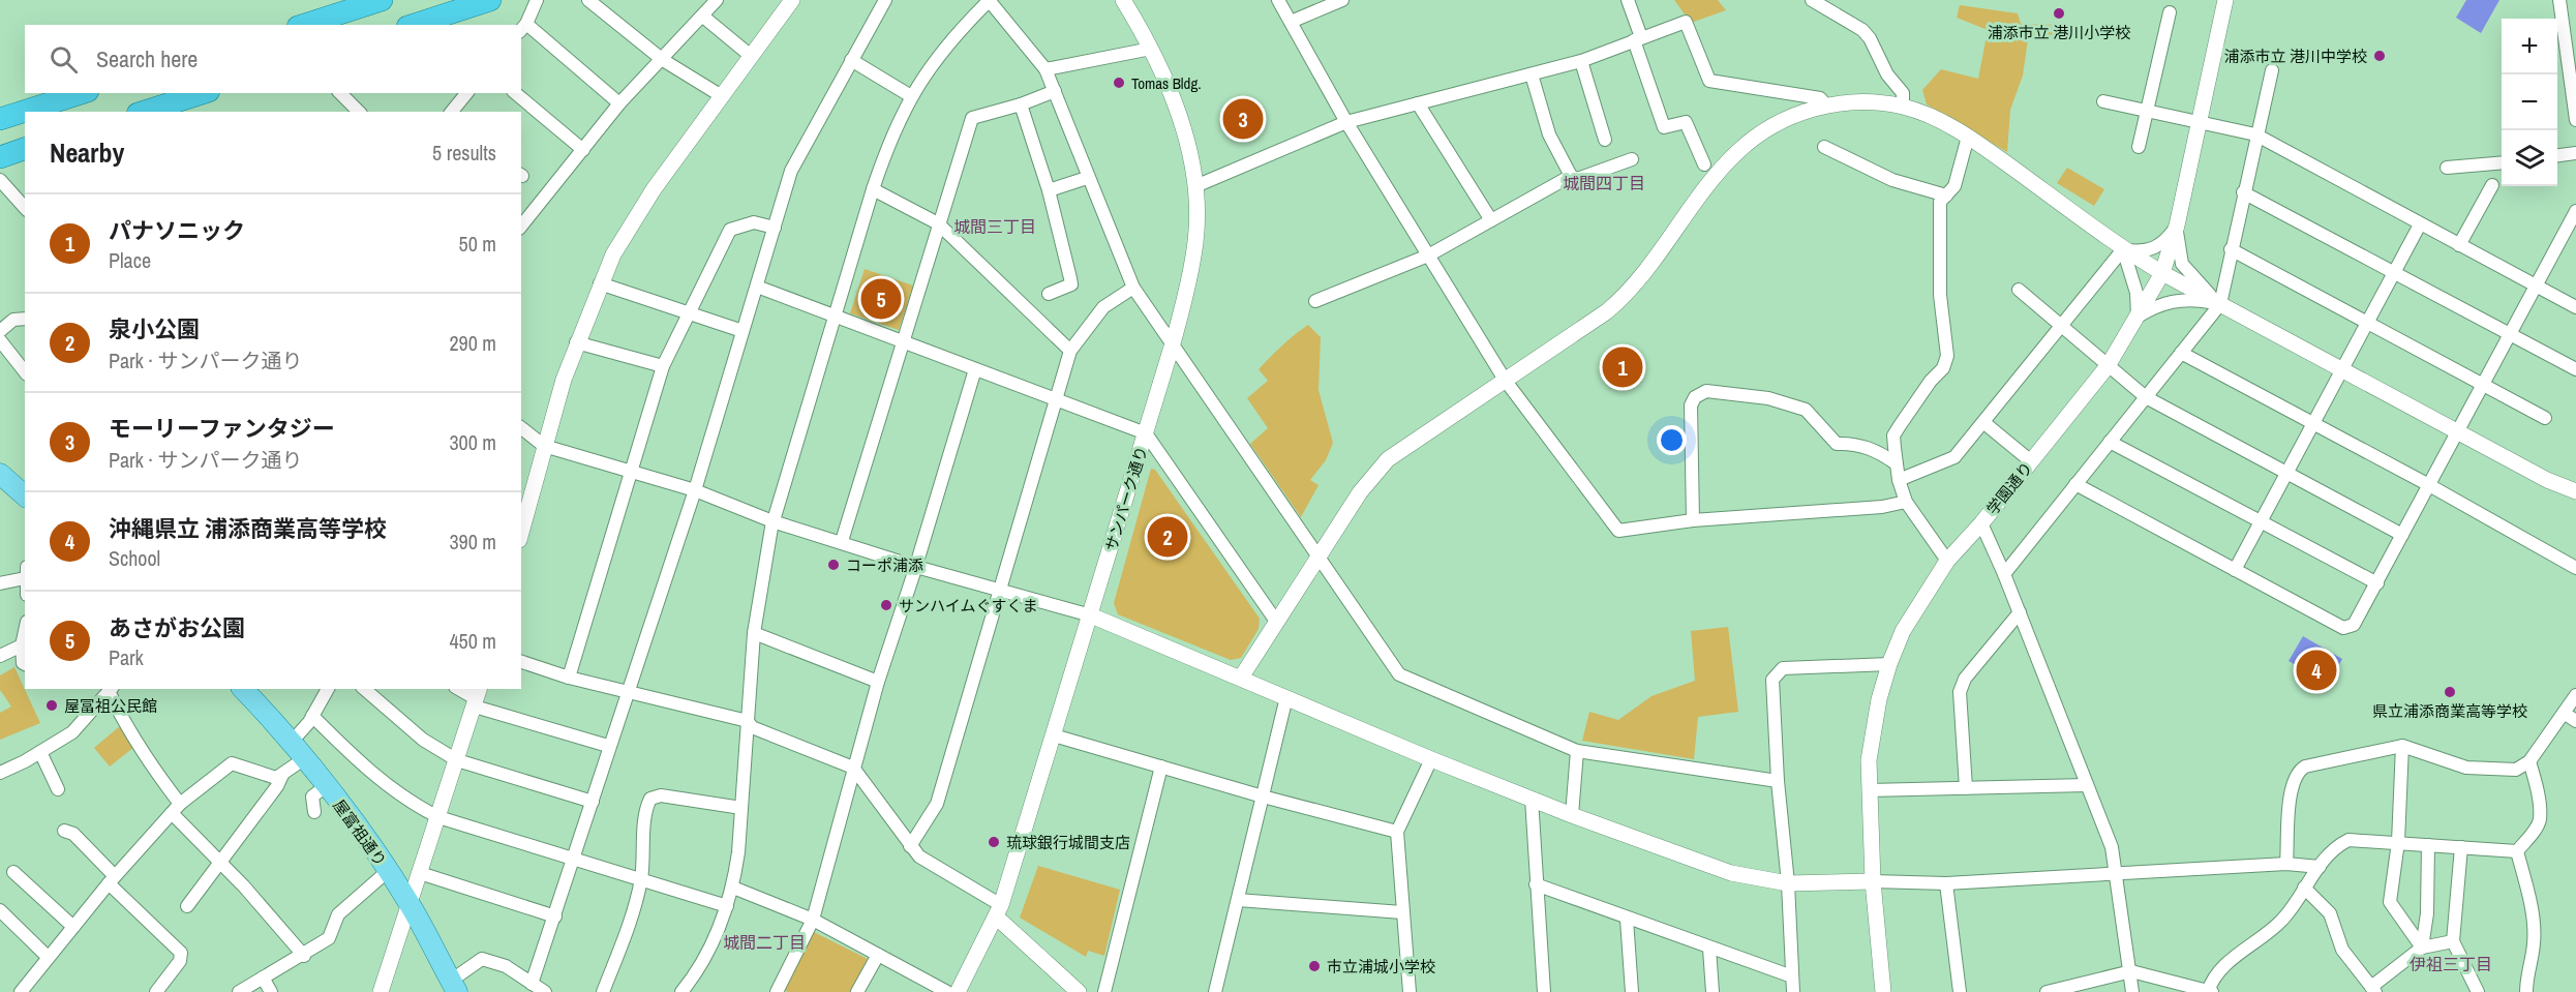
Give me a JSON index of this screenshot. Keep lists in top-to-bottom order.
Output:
{
  "streets": {
    "main road": ["屋富祖通り"],
    "street": ["学園通り", "サンパーク通り"]
  },
  "districts": [
    "城間四丁目",
    "城間三丁目",
    "城間二丁目",
    "伊祖三丁目"
  ],
  "places": [
    "浦添市立 港川小学校",
    "浦添市立 港川中学校",
    "Tomas Bldg.",
    "コーポ浦添",
    "サンハイムぐすくま",
    "県立浦添商業高等学校",
    "屋冨祖公民館",
    "琉球銀行城間支店",
    "市立浦城小学校"
  ],
  "page": {
    "map_buttons": ["+", "−"],
    "search": "Search here",
    "pins": [
      "3",
      "5",
      "1",
      "2",
      "4"
    ],
    "heading": ["Nearby", "5 results"],
    "list": [
      {
        "mark": "1",
        "name": "パナソニック",
        "note": "Place",
        "value": "50 m"
      },
      {
        "mark": "2",
        "name": "泉小公園",
        "note": "Park · サンパーク通り",
        "value": "290 m"
      },
      {
        "mark": "3",
        "name": "モーリーファンタジー",
        "note": "Park · サンパーク通り",
        "value": "300 m"
      },
      {
        "mark": "4",
        "name": "沖縄県立 浦添商業高等学校",
        "note": "School",
        "value": "390 m"
      },
      {
        "mark": "5",
        "name": "あさがお公園",
        "note": "Park",
        "value": "450 m"
      }
    ]
  }
}
